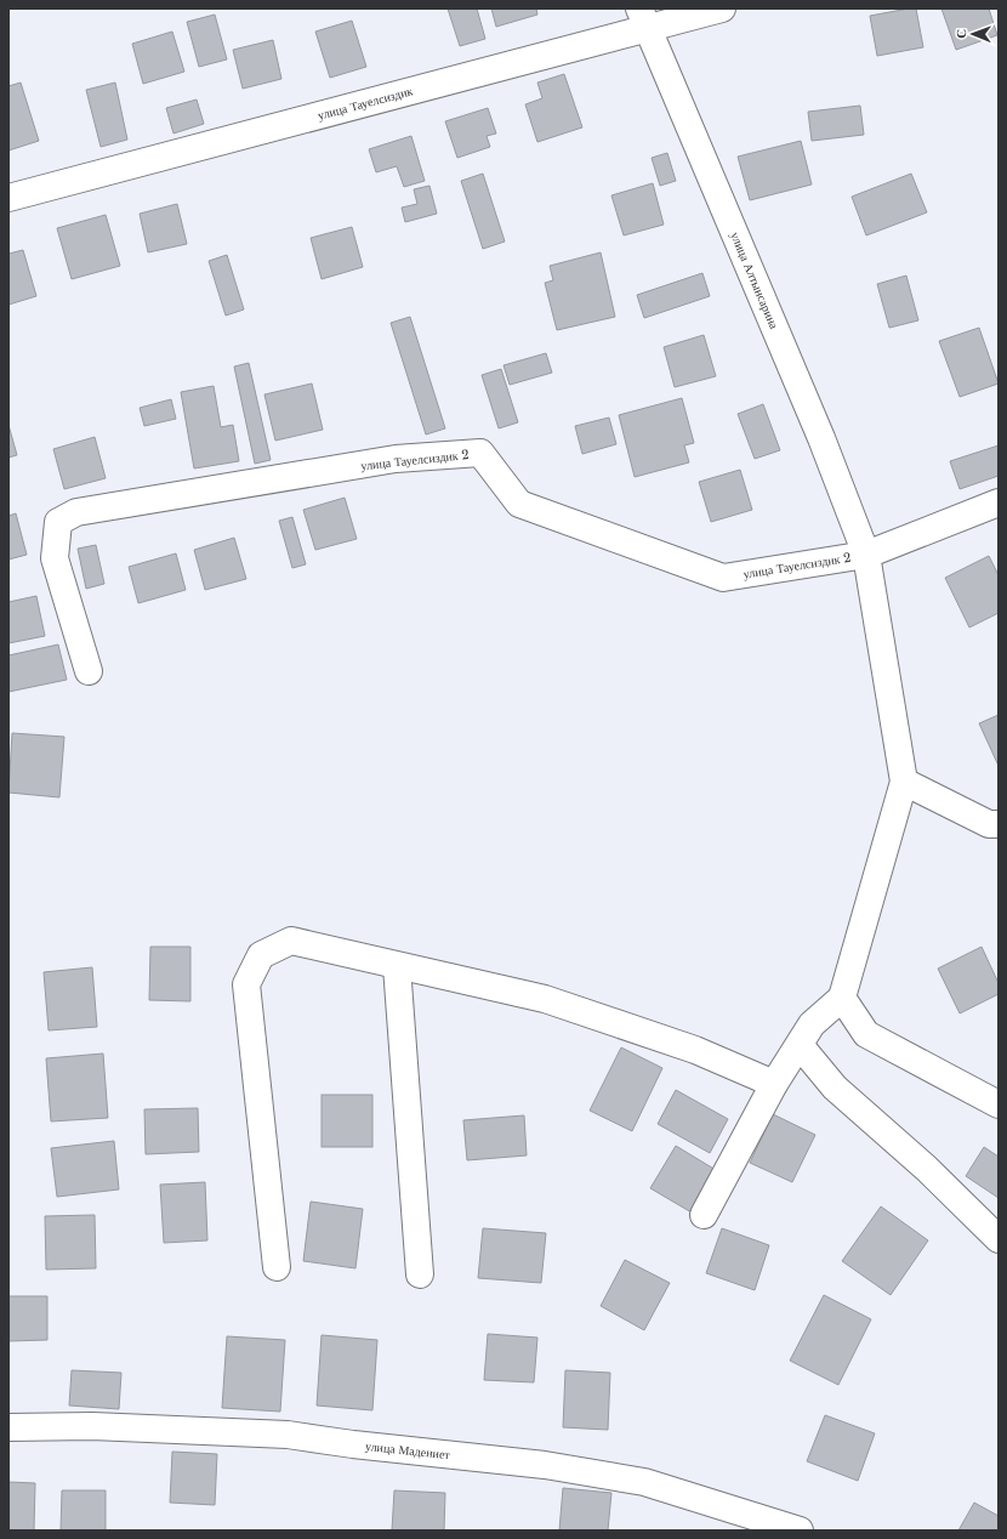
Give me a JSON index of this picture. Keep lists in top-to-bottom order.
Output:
{
  "streets": {
    "street": [
      "улица Тауелсиздик",
      "улица Алтынсарина",
      "улица Тауелсиздик 2",
      "улица Мадениет"
    ]
  },
  "crossings": [
    ["улица Тауелсиздик", "улица Алтынсарина"],
    ["улица Алтынсарина", "улица Тауелсиздик 2"]
  ],
  "north": "left"
}
